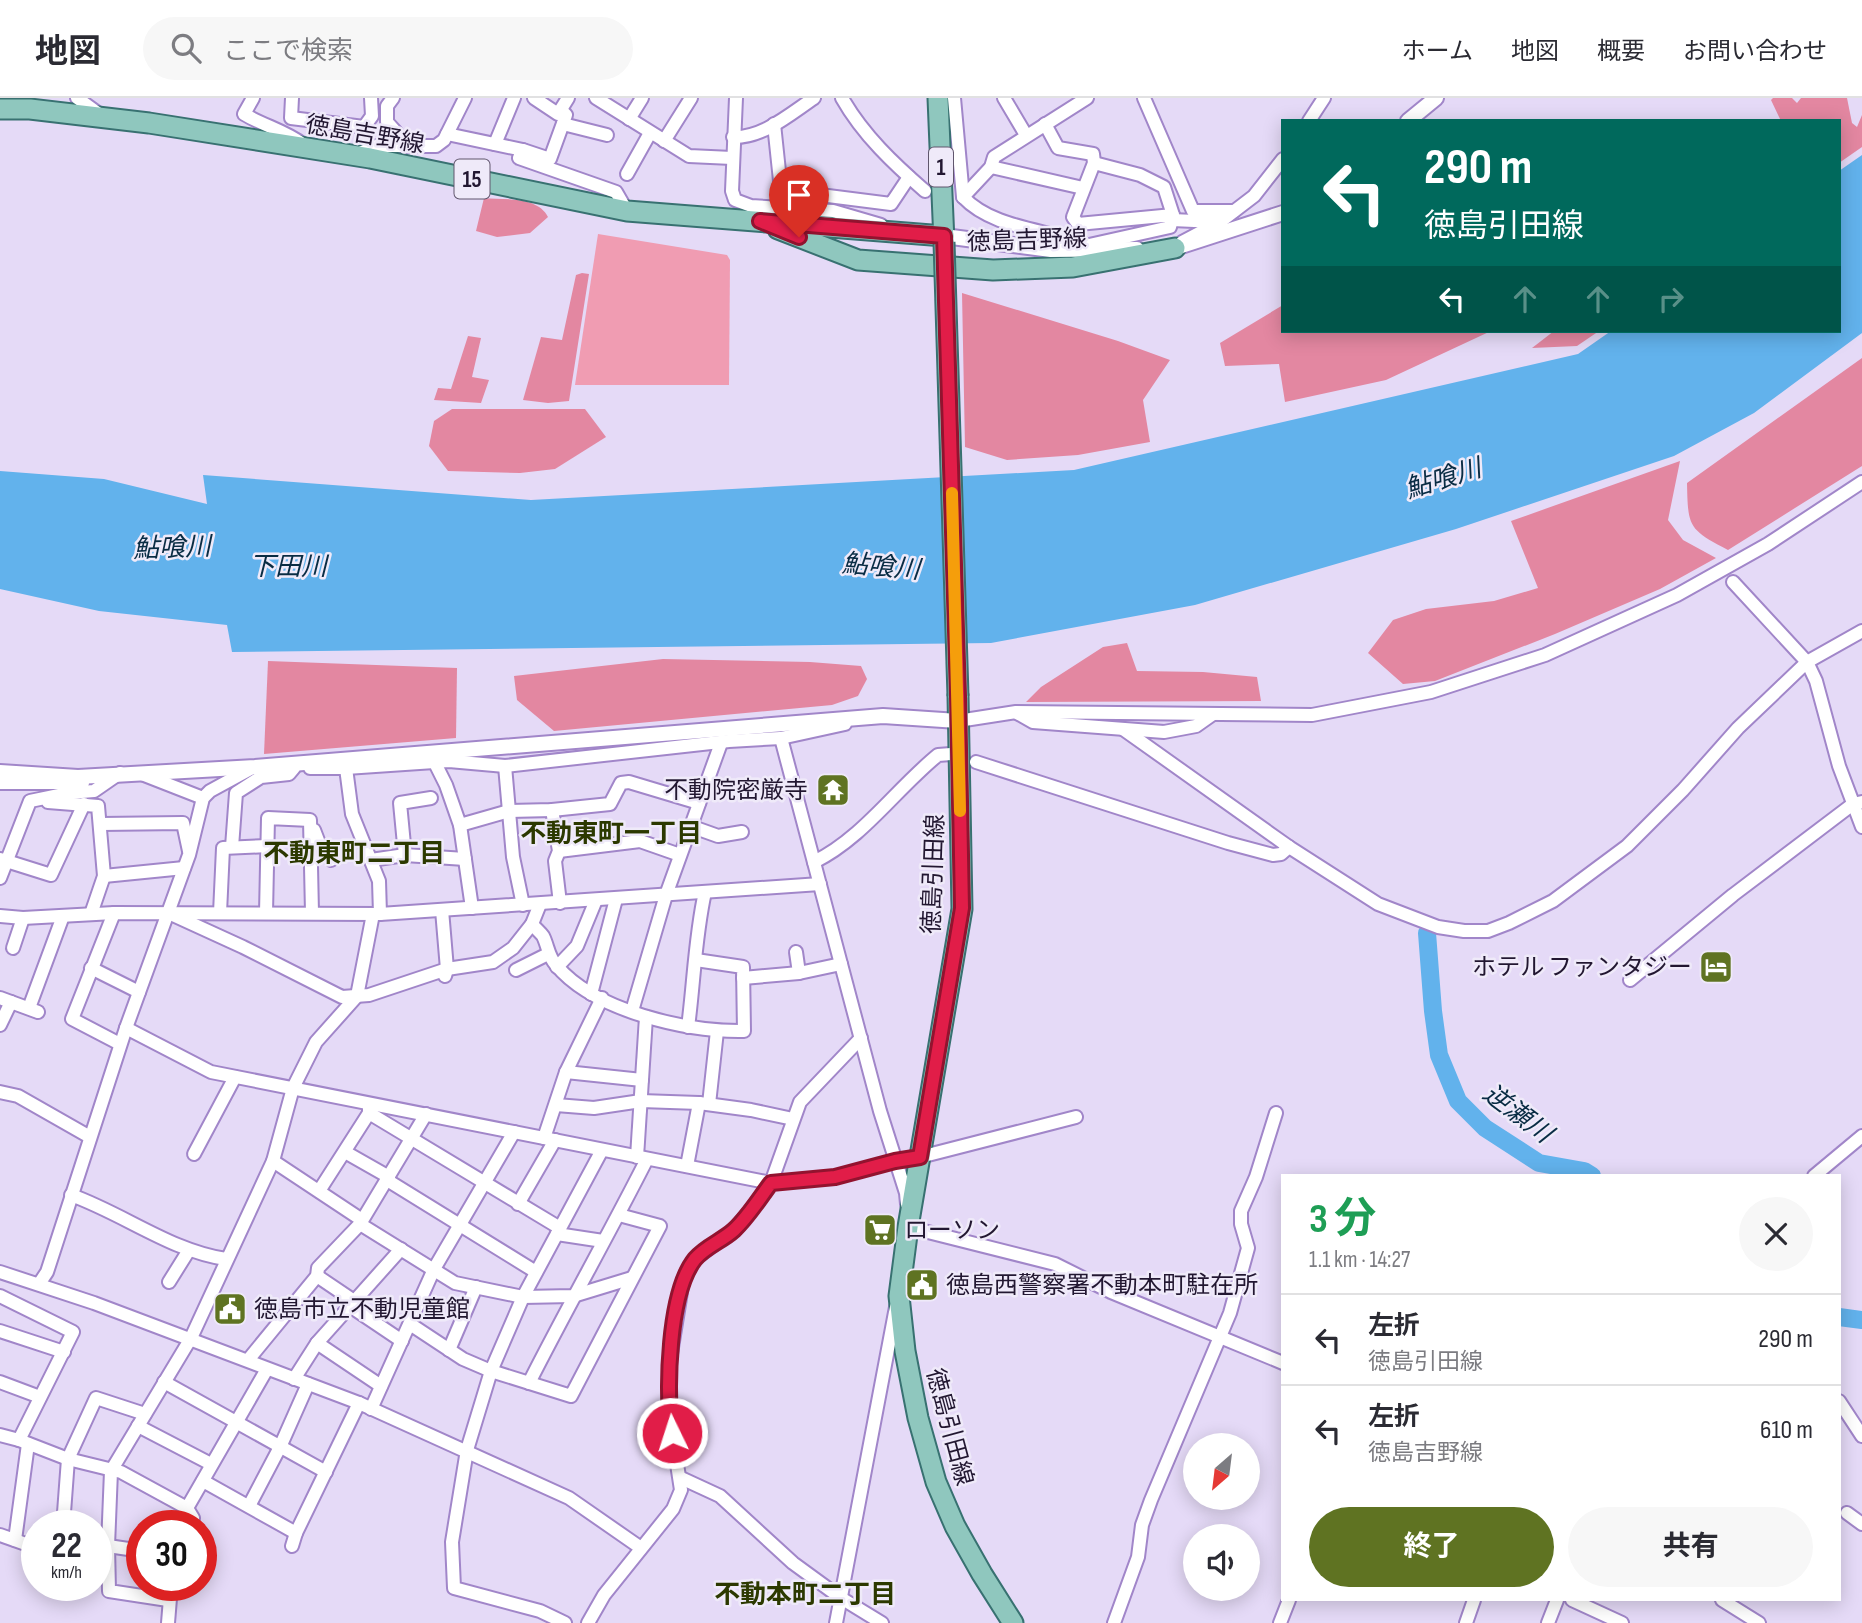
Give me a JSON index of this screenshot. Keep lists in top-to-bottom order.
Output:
{
  "streets": {
    "main road": [
      "徳島吉野線",
      "1",
      "15",
      "徳島引田線"
    ]
  },
  "crossings": [
    ["徳島吉野線", "徳島引田線"]
  ],
  "districts": ["不動東町一丁目", "不動東町二丁目", "不動本町二丁目"],
  "water": ["鮎喰川", "下田川", "逆瀬川"],
  "places": {
    "temple": ["不動院密厳寺"],
    "hotel": ["ホテル ファンタジー"],
    "supermarket": ["ローソン"],
    "public building": ["徳島西警察署不動本町駐在所", "徳島市立不動児童館"]
  },
  "north": "bottom left",
  "page": {
    "header": "地図",
    "search": "ここで検索",
    "nav": [
      "ホーム",
      "地図",
      "概要",
      "お問い合わせ"
    ],
    "turn": ["290 m", "徳島引田線"],
    "heading": ["3 分", "1.1 km · 14:27"],
    "list": [
      {
        "name": "左折",
        "note": "徳島引田線",
        "value": "290 m"
      },
      {
        "name": "左折",
        "note": "徳島吉野線",
        "value": "610 m"
      }
    ],
    "buttons": ["終了", "共有"],
    "speed": "22 km/h",
    "limit": "30"
  }
}
